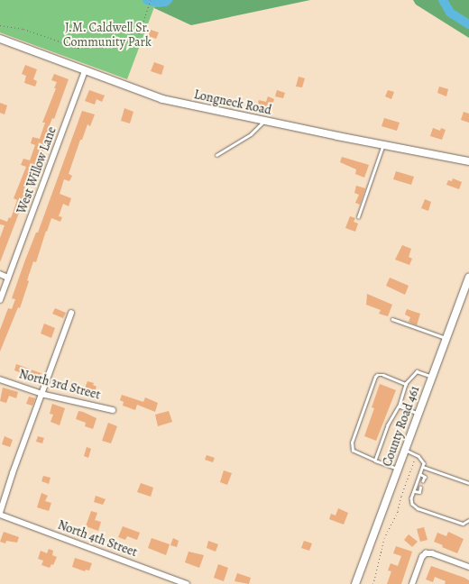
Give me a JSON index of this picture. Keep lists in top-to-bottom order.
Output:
{
  "streets": {
    "street": [
      "Longneck Road",
      "West Willow Lane",
      "North 3rd Street",
      "County Road 461",
      "North 4th Street"
    ]
  },
  "crossings": [
    ["Longneck Road", "West Willow Lane"]
  ],
  "parks": ["J.M. Caldwell Sr. Community Park"]
}
